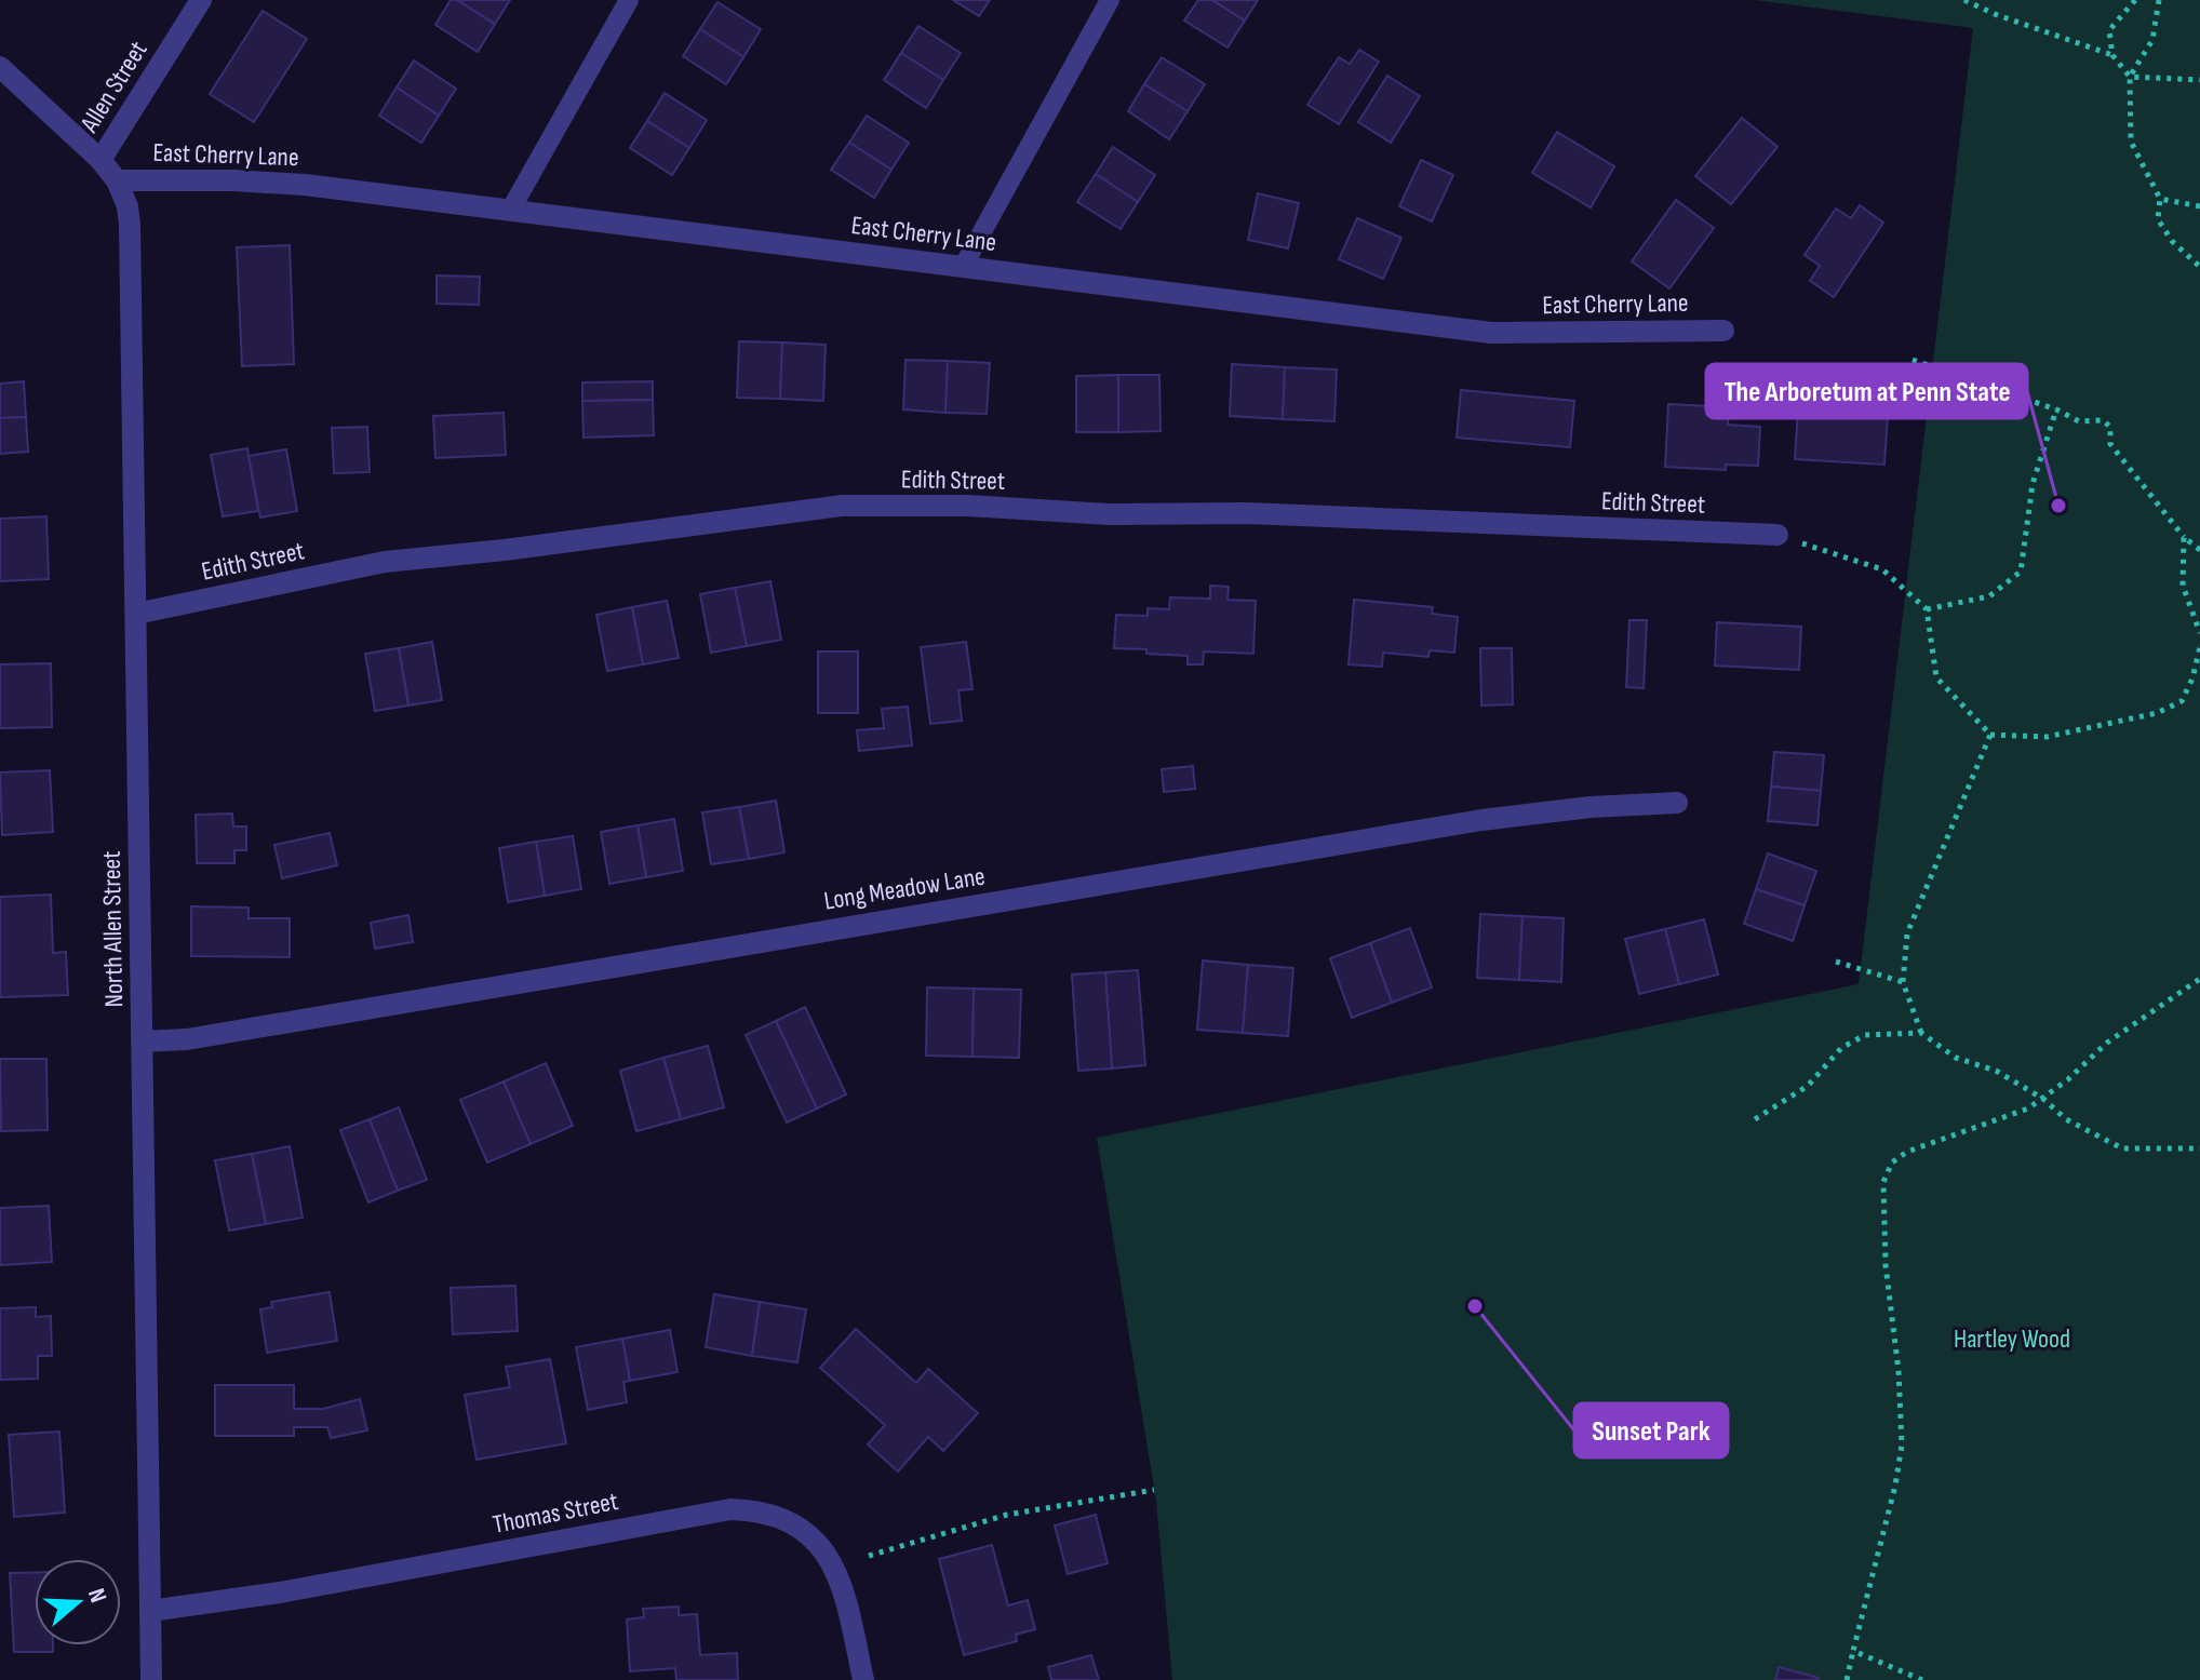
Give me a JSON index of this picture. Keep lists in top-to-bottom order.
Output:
{
  "streets": {
    "street": [
      "Allen Street",
      "East Cherry Lane",
      "Edith Street",
      "Long Meadow Lane",
      "North Allen Street",
      "Thomas Street"
    ]
  },
  "crossings": [
    ["East Cherry Lane", "North Allen Street"],
    ["Edith Street", "North Allen Street"],
    ["Long Meadow Lane", "North Allen Street"],
    ["North Allen Street", "Thomas Street"]
  ],
  "parks": ["Hartley Wood"],
  "places": ["The Arboretum at Penn State", "Sunset Park"],
  "north": "right"
}
